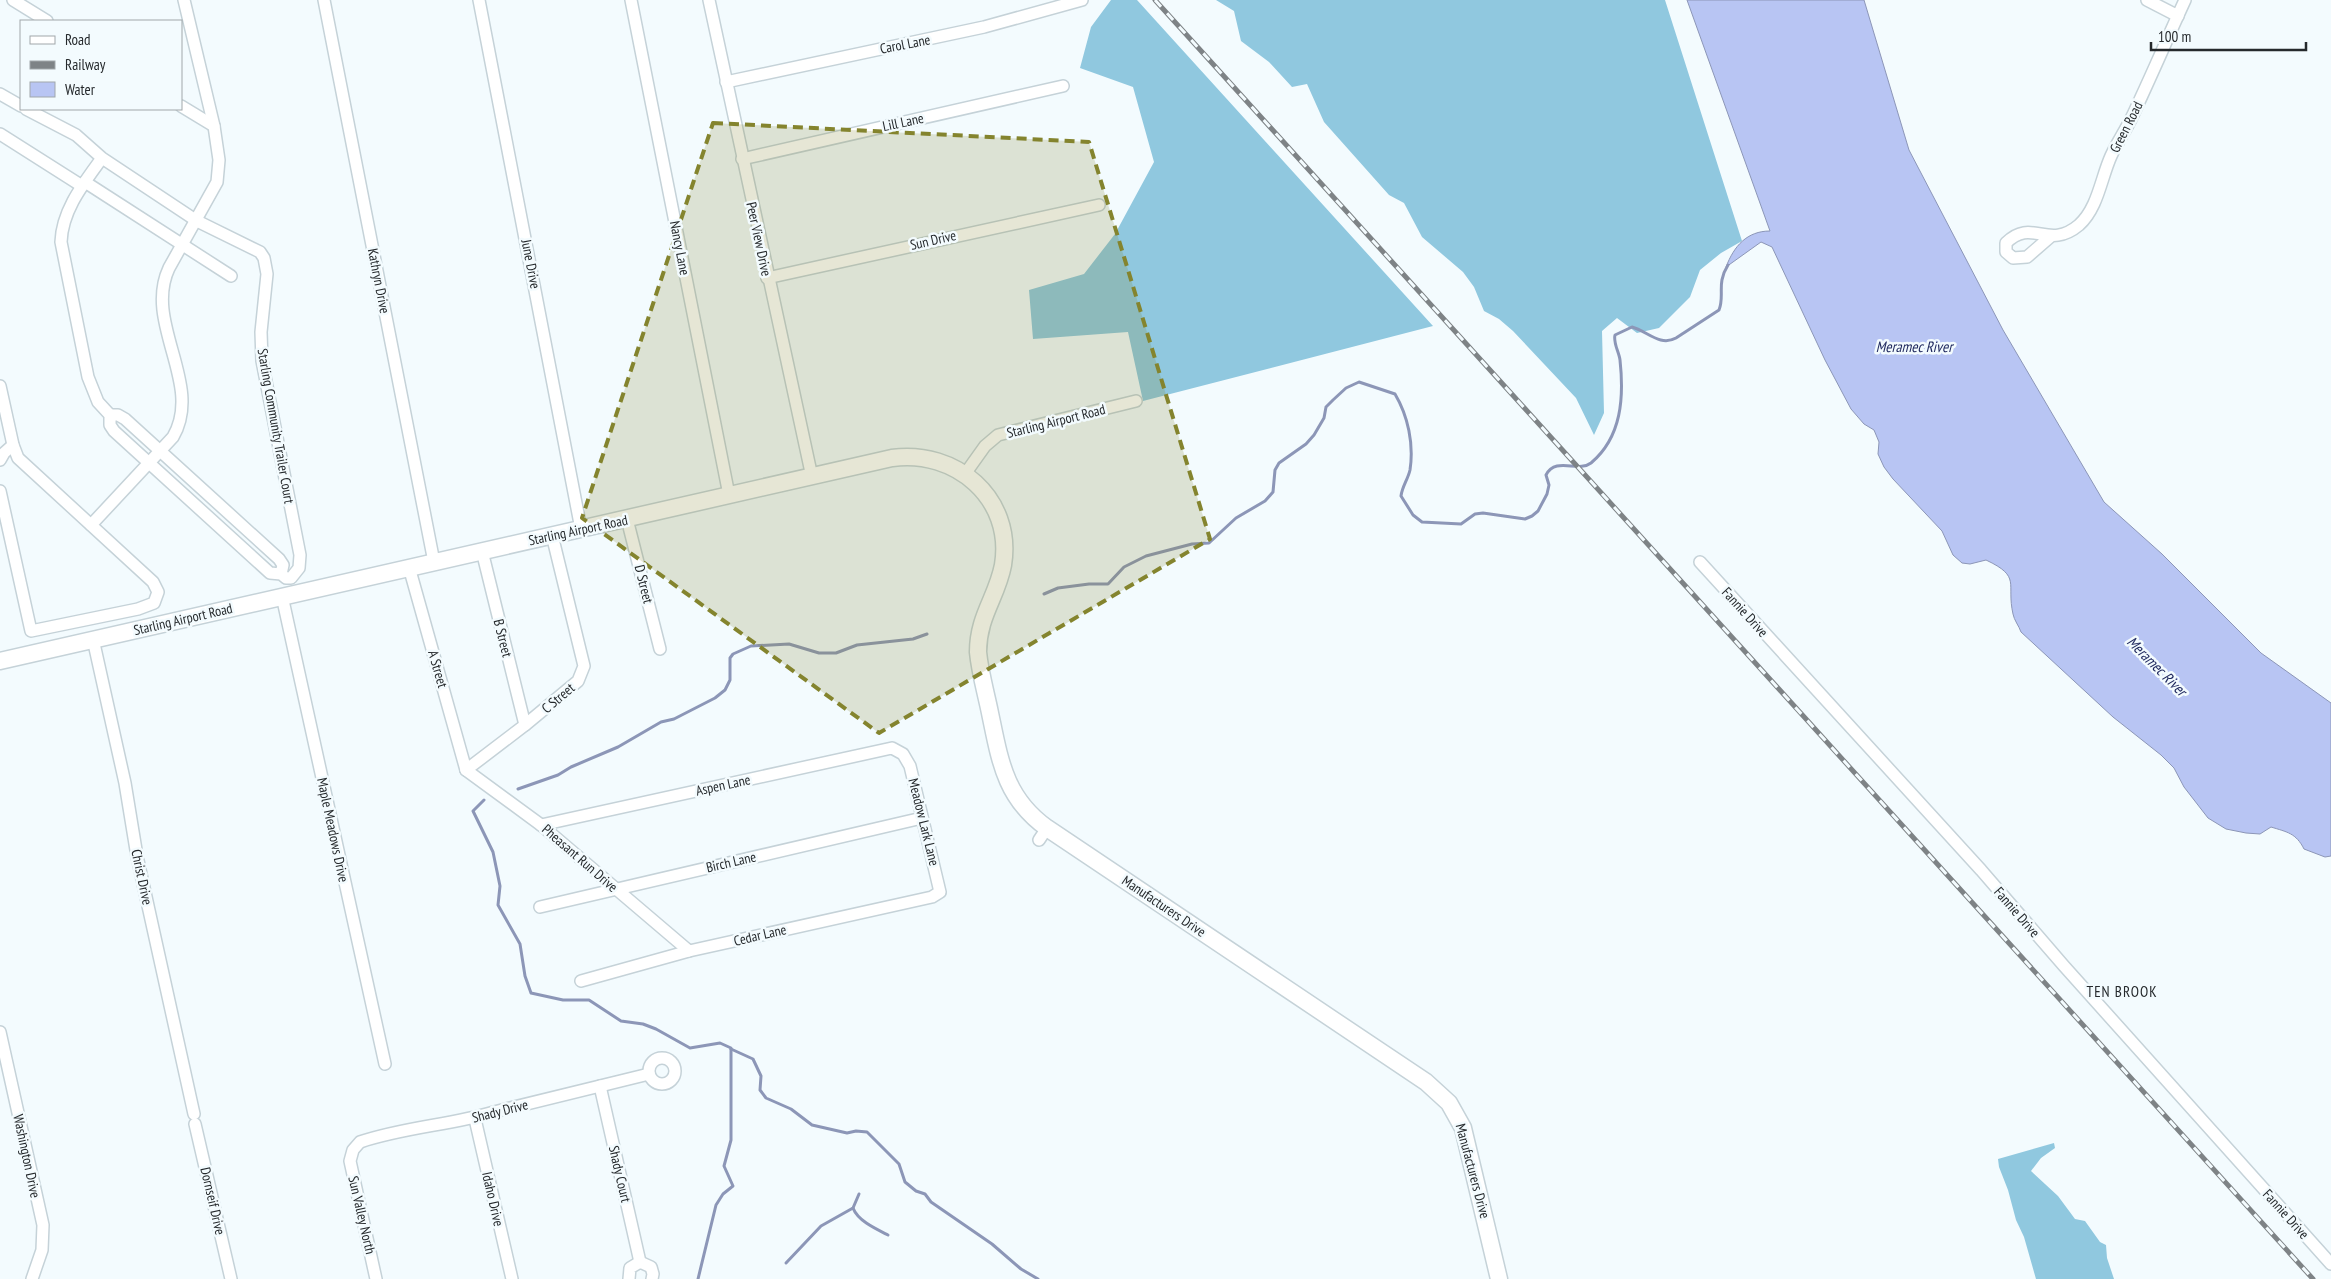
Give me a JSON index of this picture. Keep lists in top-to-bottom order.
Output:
{
  "streets": {
    "street": [
      "Carol Lane",
      "Lill Lane",
      "Green Road",
      "Peer View Drive",
      "Sun Drive",
      "Nancy Lane",
      "June Drive",
      "Kathryn Drive",
      "Starling Airport Road",
      "Starling Community Trailer Court",
      "D Street",
      "Fannie Drive",
      "B Street",
      "A Street",
      "C Street",
      "Aspen Lane",
      "Meadow Lark Lane",
      "Maple Meadows Drive",
      "Pheasant Run Drive",
      "Birch Lane",
      "Christ Drive",
      "Manufacturers Drive",
      "Cedar Lane",
      "Shady Drive",
      "Washington Drive",
      "Shady Court",
      "Idaho Drive",
      "Dornseif Drive",
      "Sun Valley North"
    ]
  },
  "crossings": [
    ["Carol Lane", "Peer View Drive"],
    ["Lill Lane", "Peer View Drive"],
    ["Peer View Drive", "Sun Drive"],
    ["Peer View Drive", "Starling Airport Road"],
    ["Nancy Lane", "Starling Airport Road"],
    ["June Drive", "Starling Airport Road"],
    ["Kathryn Drive", "Starling Airport Road"],
    ["Starling Airport Road", "Starling Community Trailer Court"],
    ["Starling Airport Road", "D Street"],
    ["Starling Airport Road", "B Street"],
    ["Starling Airport Road", "A Street"],
    ["Starling Airport Road", "C Street"],
    ["Starling Airport Road", "Maple Meadows Drive"],
    ["Starling Airport Road", "Christ Drive"],
    ["Starling Airport Road", "Manufacturers Drive"],
    ["Starling Community Trailer Court", "Maple Meadows Drive"],
    ["B Street", "C Street"],
    ["A Street", "C Street"],
    ["A Street", "Pheasant Run Drive"],
    ["C Street", "Pheasant Run Drive"],
    ["Aspen Lane", "Meadow Lark Lane"],
    ["Aspen Lane", "Pheasant Run Drive"],
    ["Meadow Lark Lane", "Birch Lane"],
    ["Meadow Lark Lane", "Cedar Lane"],
    ["Pheasant Run Drive", "Birch Lane"],
    ["Pheasant Run Drive", "Cedar Lane"],
    ["Christ Drive", "Dornseif Drive"],
    ["Shady Drive", "Shady Court"],
    ["Shady Drive", "Idaho Drive"],
    ["Shady Drive", "Sun Valley North"]
  ],
  "districts": ["TEN BROOK"],
  "water": ["Meramec River"],
  "legend": ["Road", "Railway", "Water"],
  "scale_bar": "100 m"
}
